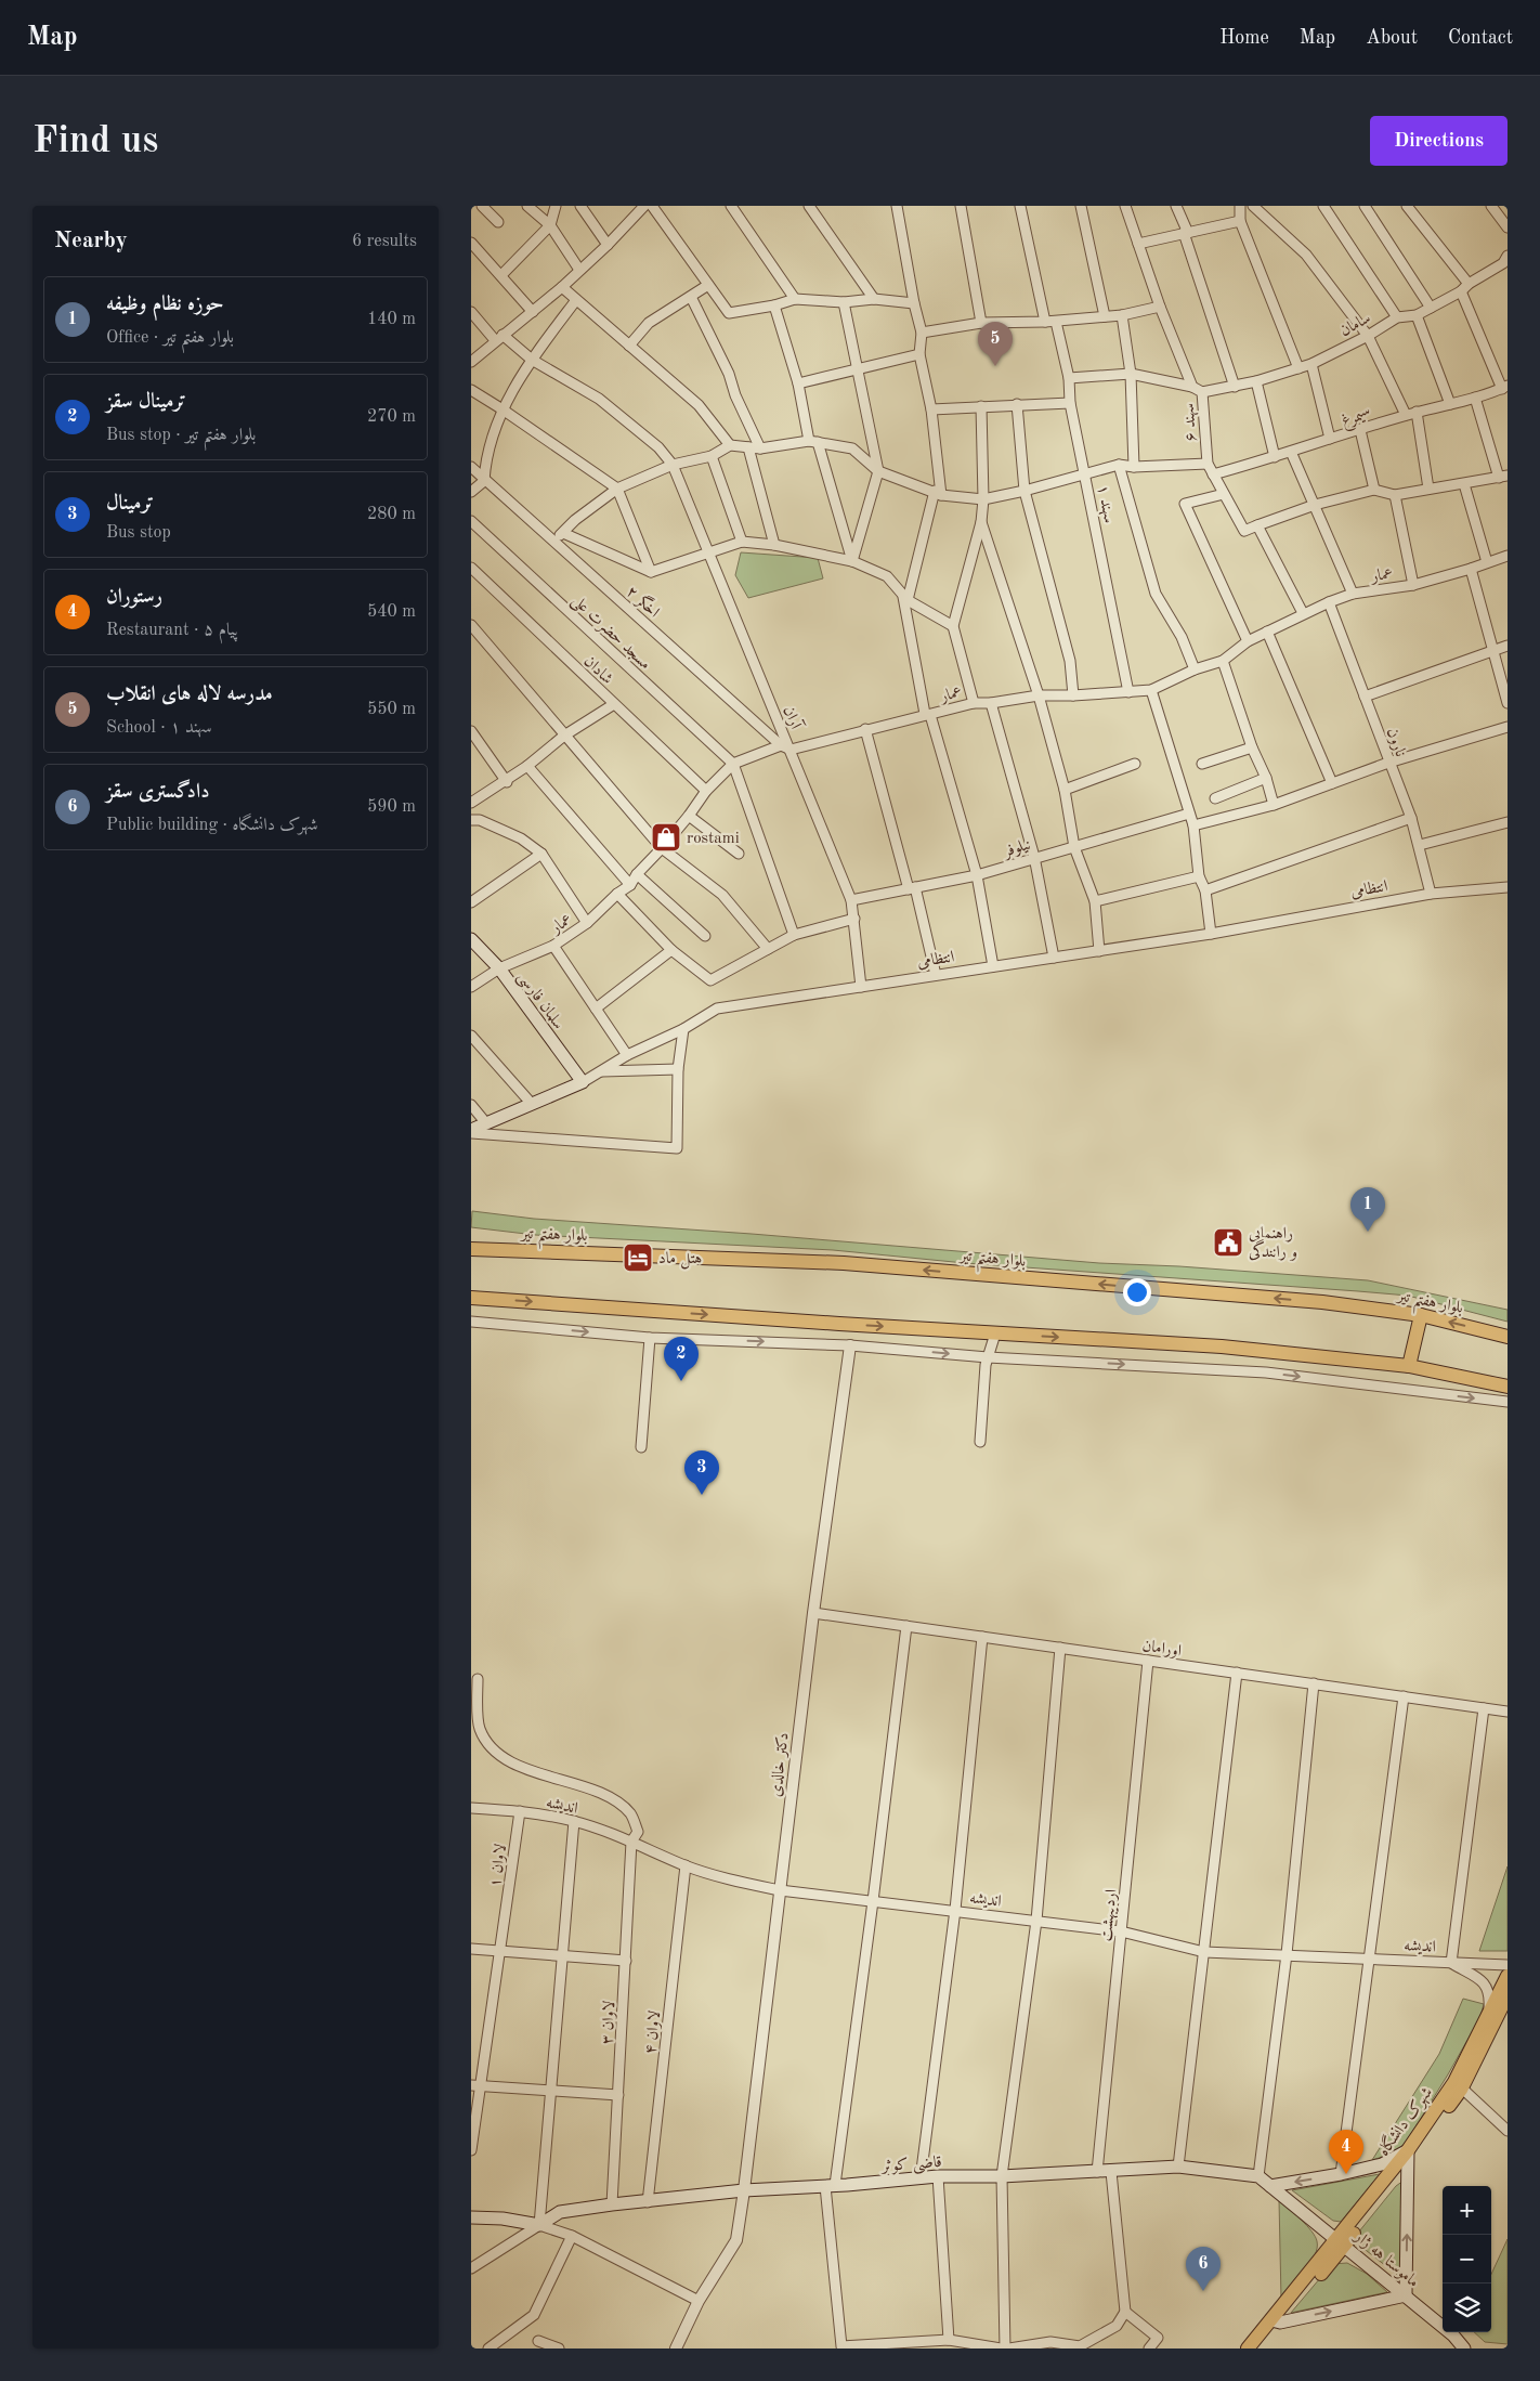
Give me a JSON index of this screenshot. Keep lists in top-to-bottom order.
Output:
{
  "streets": {
    "main road": [
      "انتظامی",
      "سلمان فارسی",
      "بلوار هفتم تیر",
      "شهرک دانشگاه",
      "قاضی کوثر",
      "ماموستا هه ژار"
    ],
    "street": [
      "سامان",
      "سیمرغ",
      "سهند ۶",
      "سهند ۱",
      "عمار",
      "اخگر ۲",
      "مسجد حضرت علی",
      "شادان",
      "آران",
      "نارون",
      "نیلوفر",
      "اورامان",
      "دکتر خالدی",
      "اندیشه",
      "لاوان ۱",
      "اردیبهشت",
      "لاوان ۳",
      "لاوان ۴"
    ]
  },
  "crossings": [
    ["سامان", "سهند ۶"],
    ["سیمرغ", "سهند ۶"],
    ["سهند ۱", "عمار"],
    ["عمار", "اخگر ۲"],
    ["عمار", "مسجد حضرت علی"],
    ["عمار", "شادان"],
    ["عمار", "آران"],
    ["عمار", "نارون"],
    ["عمار", "سلمان فارسی"],
    ["آران", "نیلوفر"],
    ["آران", "انتظامی"],
    ["نارون", "انتظامی"],
    ["انتظامی", "سلمان فارسی"],
    ["اورامان", "دکتر خالدی"],
    ["اورامان", "اردیبهشت"],
    ["دکتر خالدی", "اندیشه"],
    ["دکتر خالدی", "قاضی کوثر"],
    ["اندیشه", "لاوان ۱"],
    ["اندیشه", "اردیبهشت"],
    ["اندیشه", "لاوان ۳"],
    ["اندیشه", "لاوان ۴"],
    ["اردیبهشت", "قاضی کوثر"],
    ["لاوان ۳", "قاضی کوثر"],
    ["لاوان ۴", "قاضی کوثر"],
    ["شهرک دانشگاه", "ماموستا هه ژار"]
  ],
  "places": {
    "shop": ["rostami"],
    "public building": ["راهنمایی و رانندگی"],
    "hotel": ["هتل ماد"]
  },
  "page": {
    "header": "Map",
    "nav": [
      "Home",
      "Map",
      "About",
      "Contact"
    ],
    "buttons": "Directions",
    "title": "Find us",
    "heading": ["Nearby", "6 results"],
    "list": [
      {
        "mark": "1",
        "name": "حوزه نظام وظیفه",
        "note": "Office · بلوار هفتم تیر",
        "value": "140 m"
      },
      {
        "mark": "2",
        "name": "ترمینال سقز",
        "note": "Bus stop · بلوار هفتم تیر",
        "value": "270 m"
      },
      {
        "mark": "3",
        "name": "ترمینال",
        "note": "Bus stop",
        "value": "280 m"
      },
      {
        "mark": "4",
        "name": "رستوران",
        "note": "Restaurant · پیام ۵",
        "value": "540 m"
      },
      {
        "mark": "5",
        "name": "مدرسه لاله های انقلاب",
        "note": "School · سهند ۱",
        "value": "550 m"
      },
      {
        "mark": "6",
        "name": "دادگستری سقز",
        "note": "Public building · شهرک دانشگاه",
        "value": "590 m"
      }
    ],
    "pins": [
      "5",
      "1",
      "2",
      "3",
      "4",
      "6"
    ],
    "map_buttons": ["+", "−"]
  }
}
